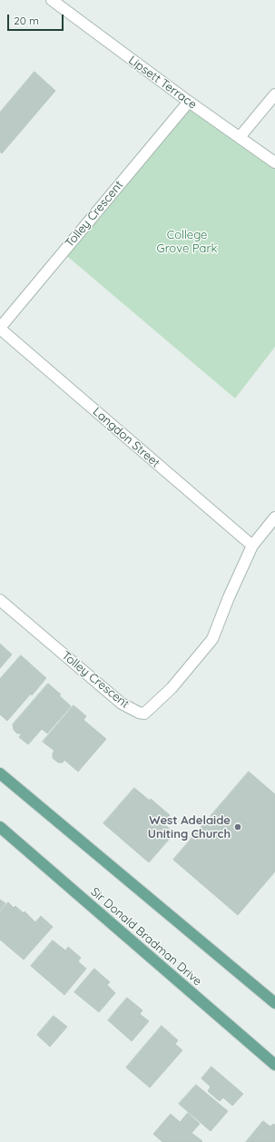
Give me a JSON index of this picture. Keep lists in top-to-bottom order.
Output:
{
  "streets": {
    "main road": ["Sir Donald Bradman Drive"],
    "street": ["Lipsett Terrace", "Tolley Crescent", "Langdon Street"]
  },
  "crossings": [
    ["Lipsett Terrace", "Tolley Crescent"],
    ["Tolley Crescent", "Langdon Street"]
  ],
  "parks": ["College Grove Park"],
  "places": ["West Adelaide Uniting Church"],
  "scale_bar": "20 m"
}
